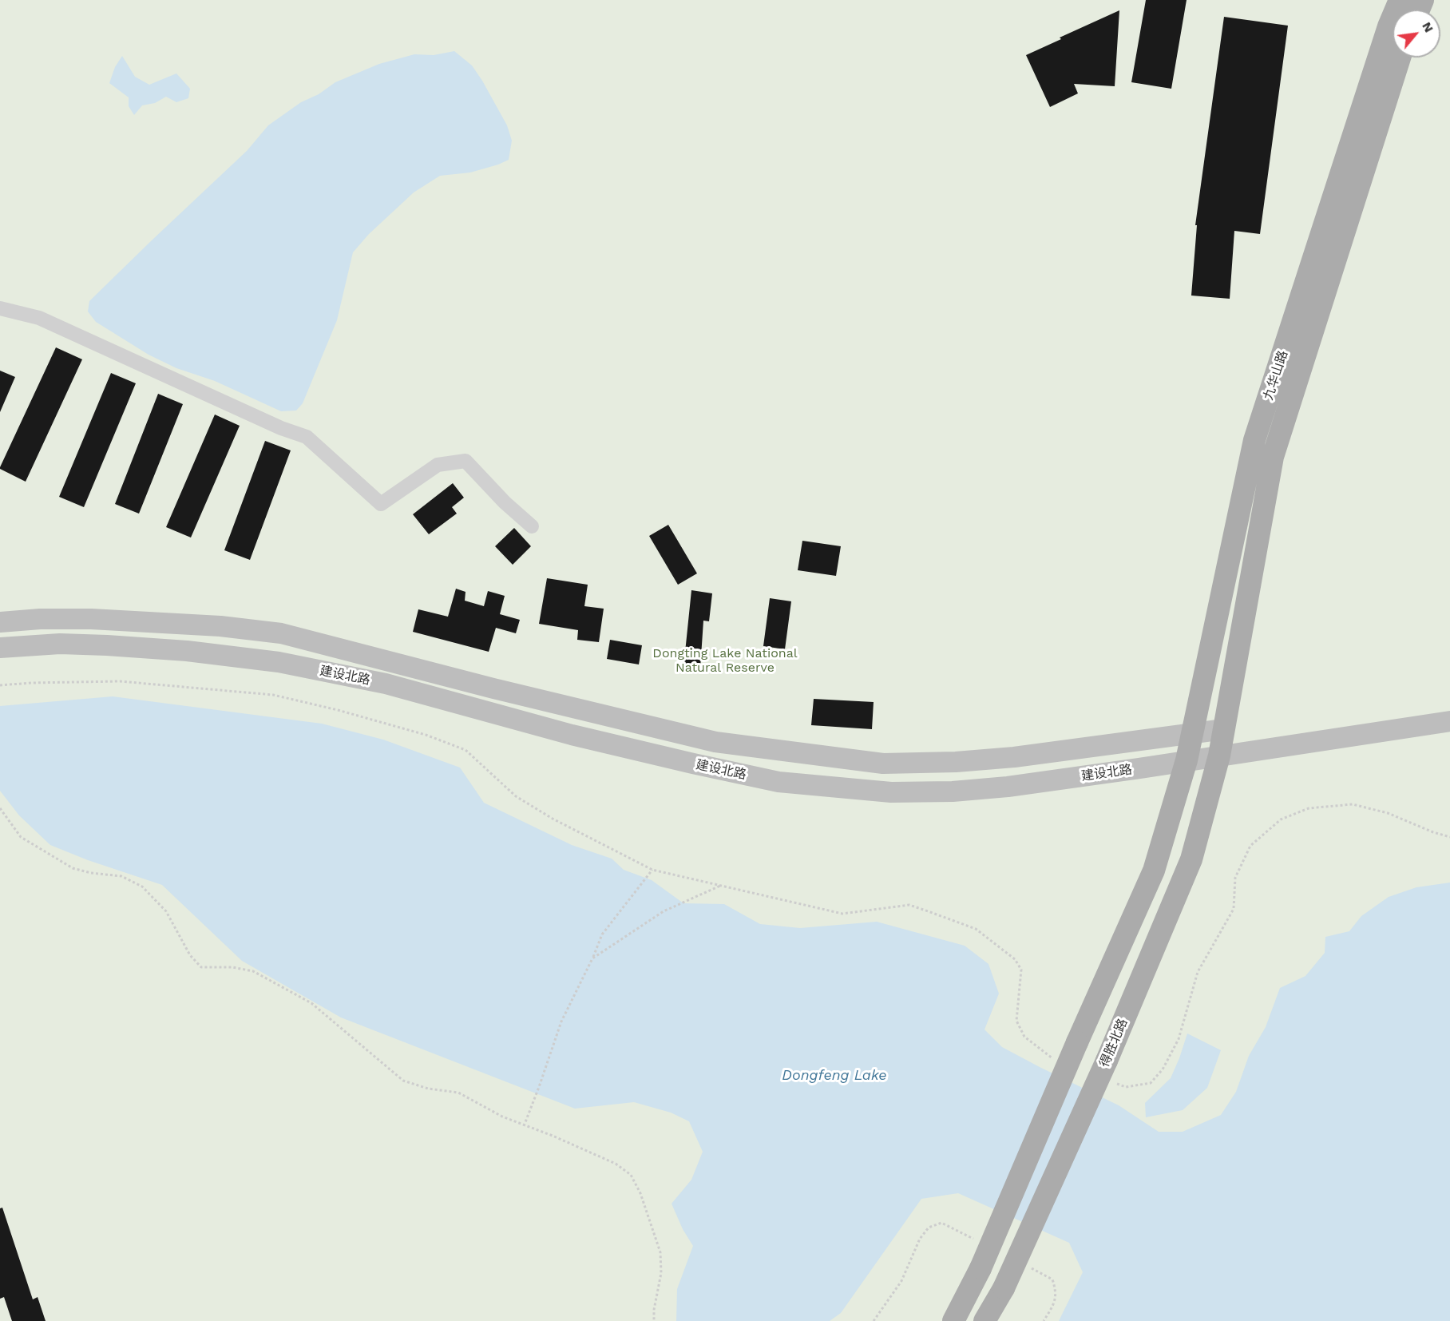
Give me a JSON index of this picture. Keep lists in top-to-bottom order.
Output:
{
  "streets": {
    "main road": ["九华山路", "建设北路", "得胜北路"]
  },
  "crossings": [
    ["九华山路", "建设北路"],
    ["九华山路", "得胜北路"],
    ["建设北路", "得胜北路"]
  ],
  "water": ["Dongfeng Lake"],
  "parks": ["Dongting Lake National Natural Reserve"],
  "north": "top right"
}
